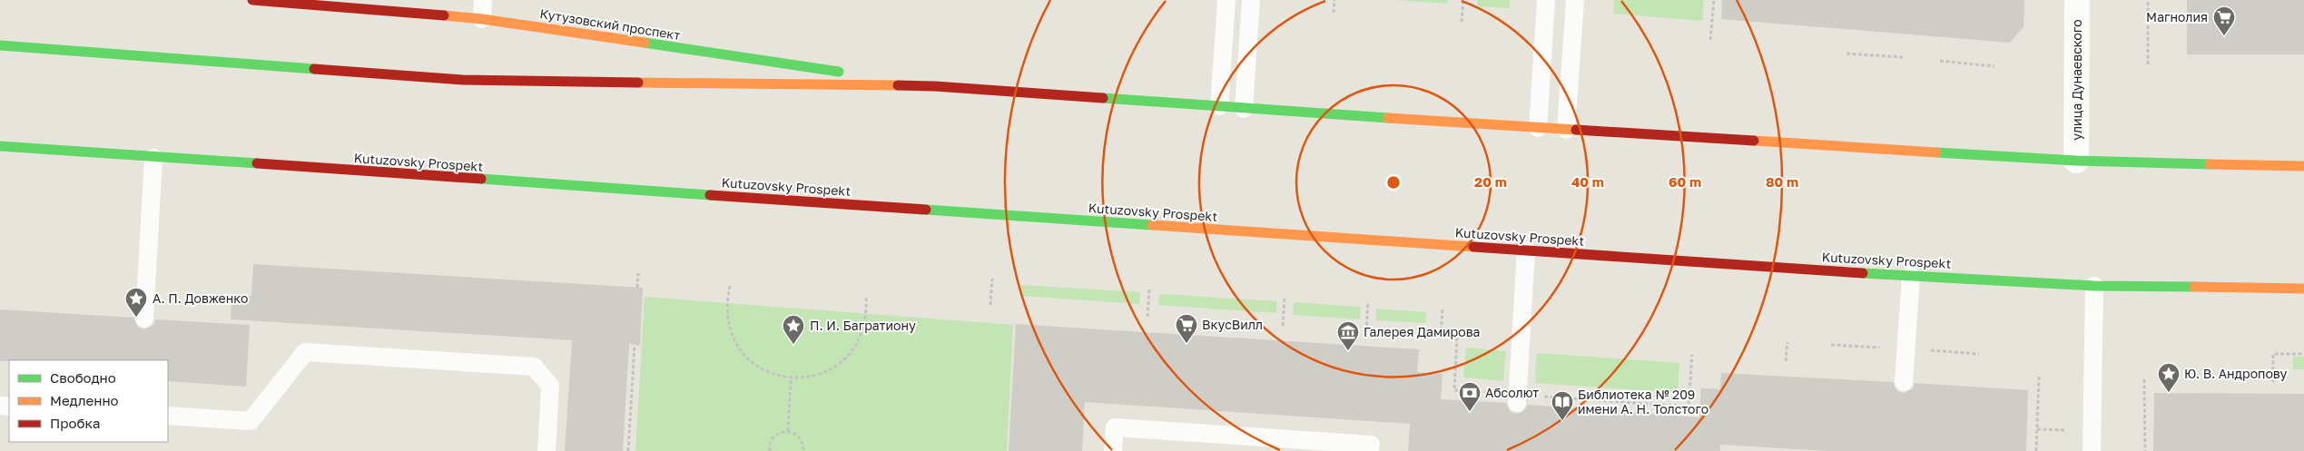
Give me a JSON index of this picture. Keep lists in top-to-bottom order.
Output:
{
  "streets": {
    "main road": ["Кутузовский проспект", "Kutuzovsky Prospekt"],
    "street": ["улица Дунаевского"]
  },
  "places": {
    "supermarket": ["Магнолия", "ВкусВилл"],
    "place": ["А. П. Довженко", "П. И. Багратиону", "Ю. В. Андропову"],
    "museum": ["Галерея Дамирова"],
    "bank": ["Абсолют"],
    "library": ["Библиотека № 209 имени А. Н. Толстого"]
  },
  "legend": ["Свободно", "Медленно", "Пробка"],
  "rings": [
    "20 m",
    "40 m",
    "60 m",
    "80 m"
  ]
}
